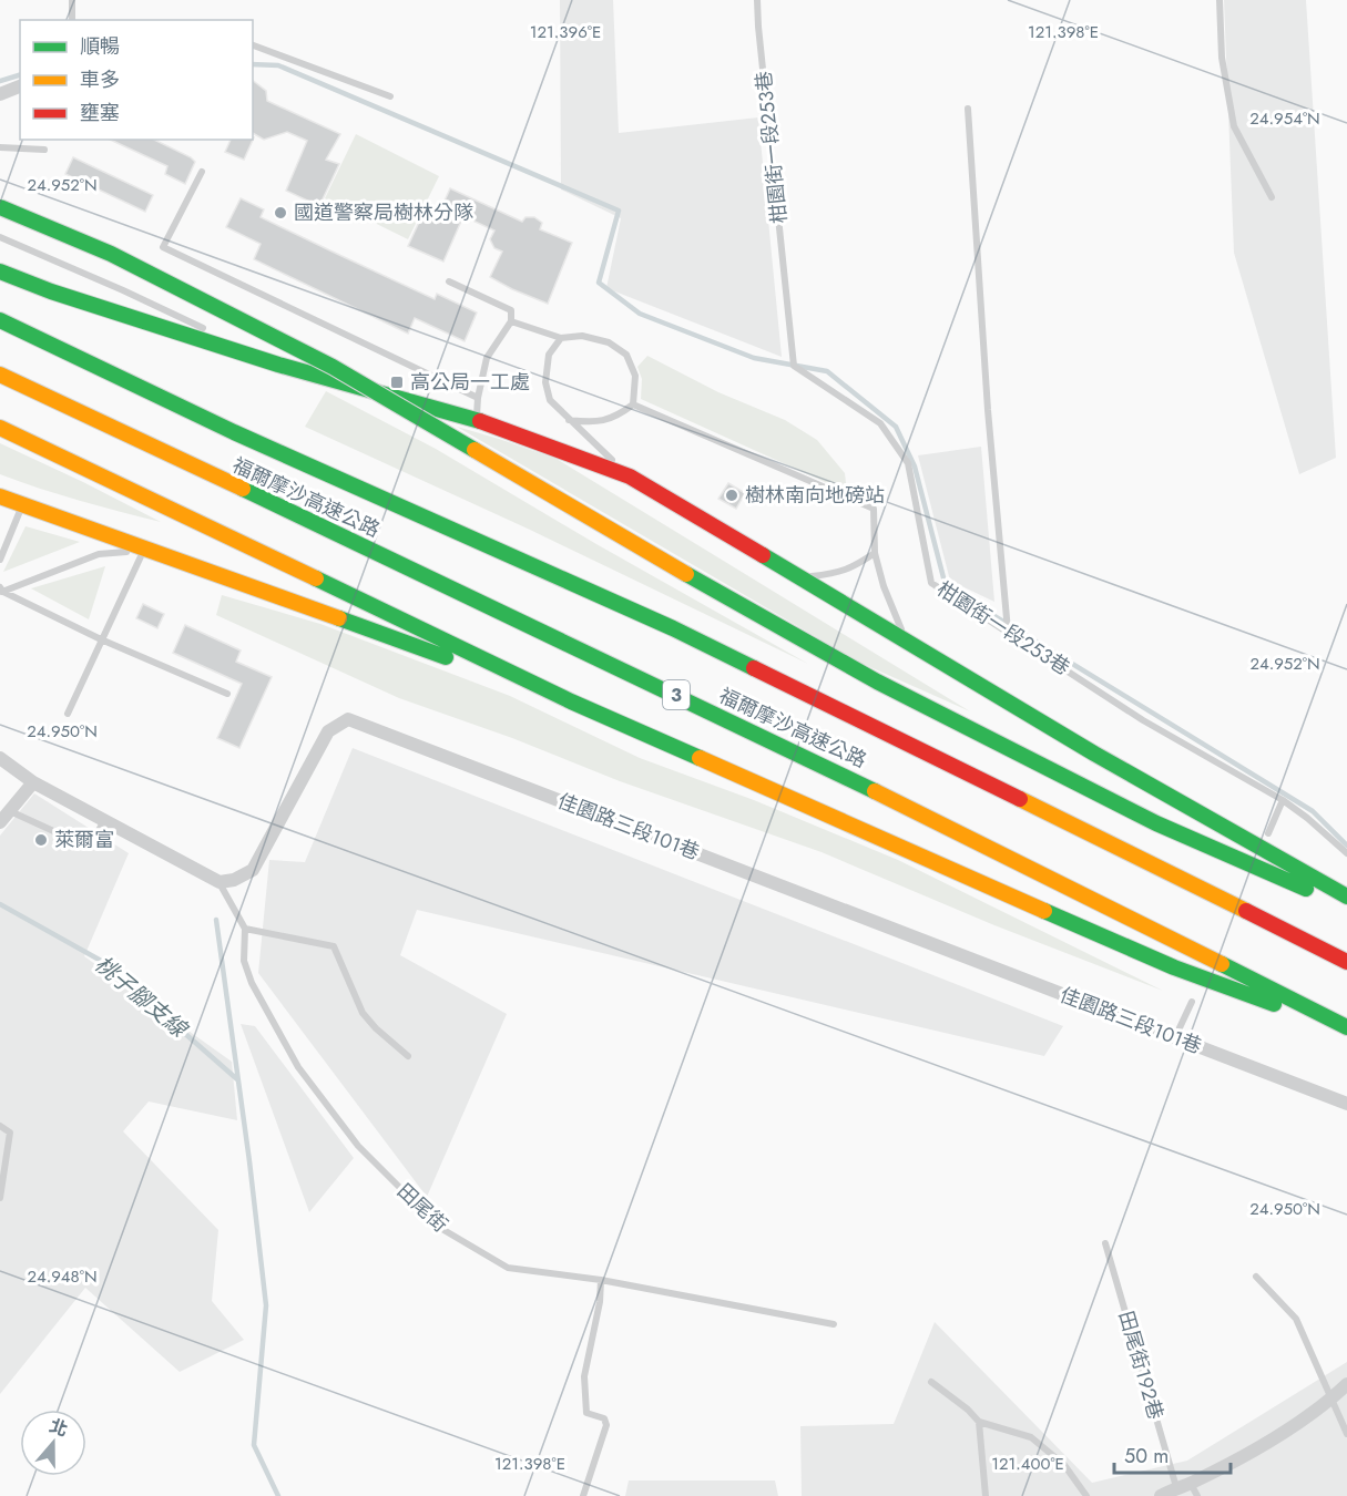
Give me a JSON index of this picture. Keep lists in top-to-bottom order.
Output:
{
  "streets": {
    "highway": ["福爾摩沙高速公路", "3"],
    "street": ["佳園路三段101巷"],
    "lane": ["柑園街一段253巷", "田尾街", "田尾街192巷"]
  },
  "crossings": [
    ["佳園路三段101巷", "田尾街"]
  ],
  "water": ["桃子腳支線"],
  "places": {
    "other": ["國道警察局樹林分隊", "樹林南向地磅站", "萊爾富"],
    "transit": ["高公局一工處"]
  },
  "legend": ["順暢", "車多", "壅塞"],
  "scale_bar": "50 m",
  "north": "top",
  "coordinates": [
    "121.396°E",
    "121.398°E",
    "24.954°N",
    "24.952°N",
    "24.950°N",
    "24.948°N",
    "121.400°E"
  ]
}
